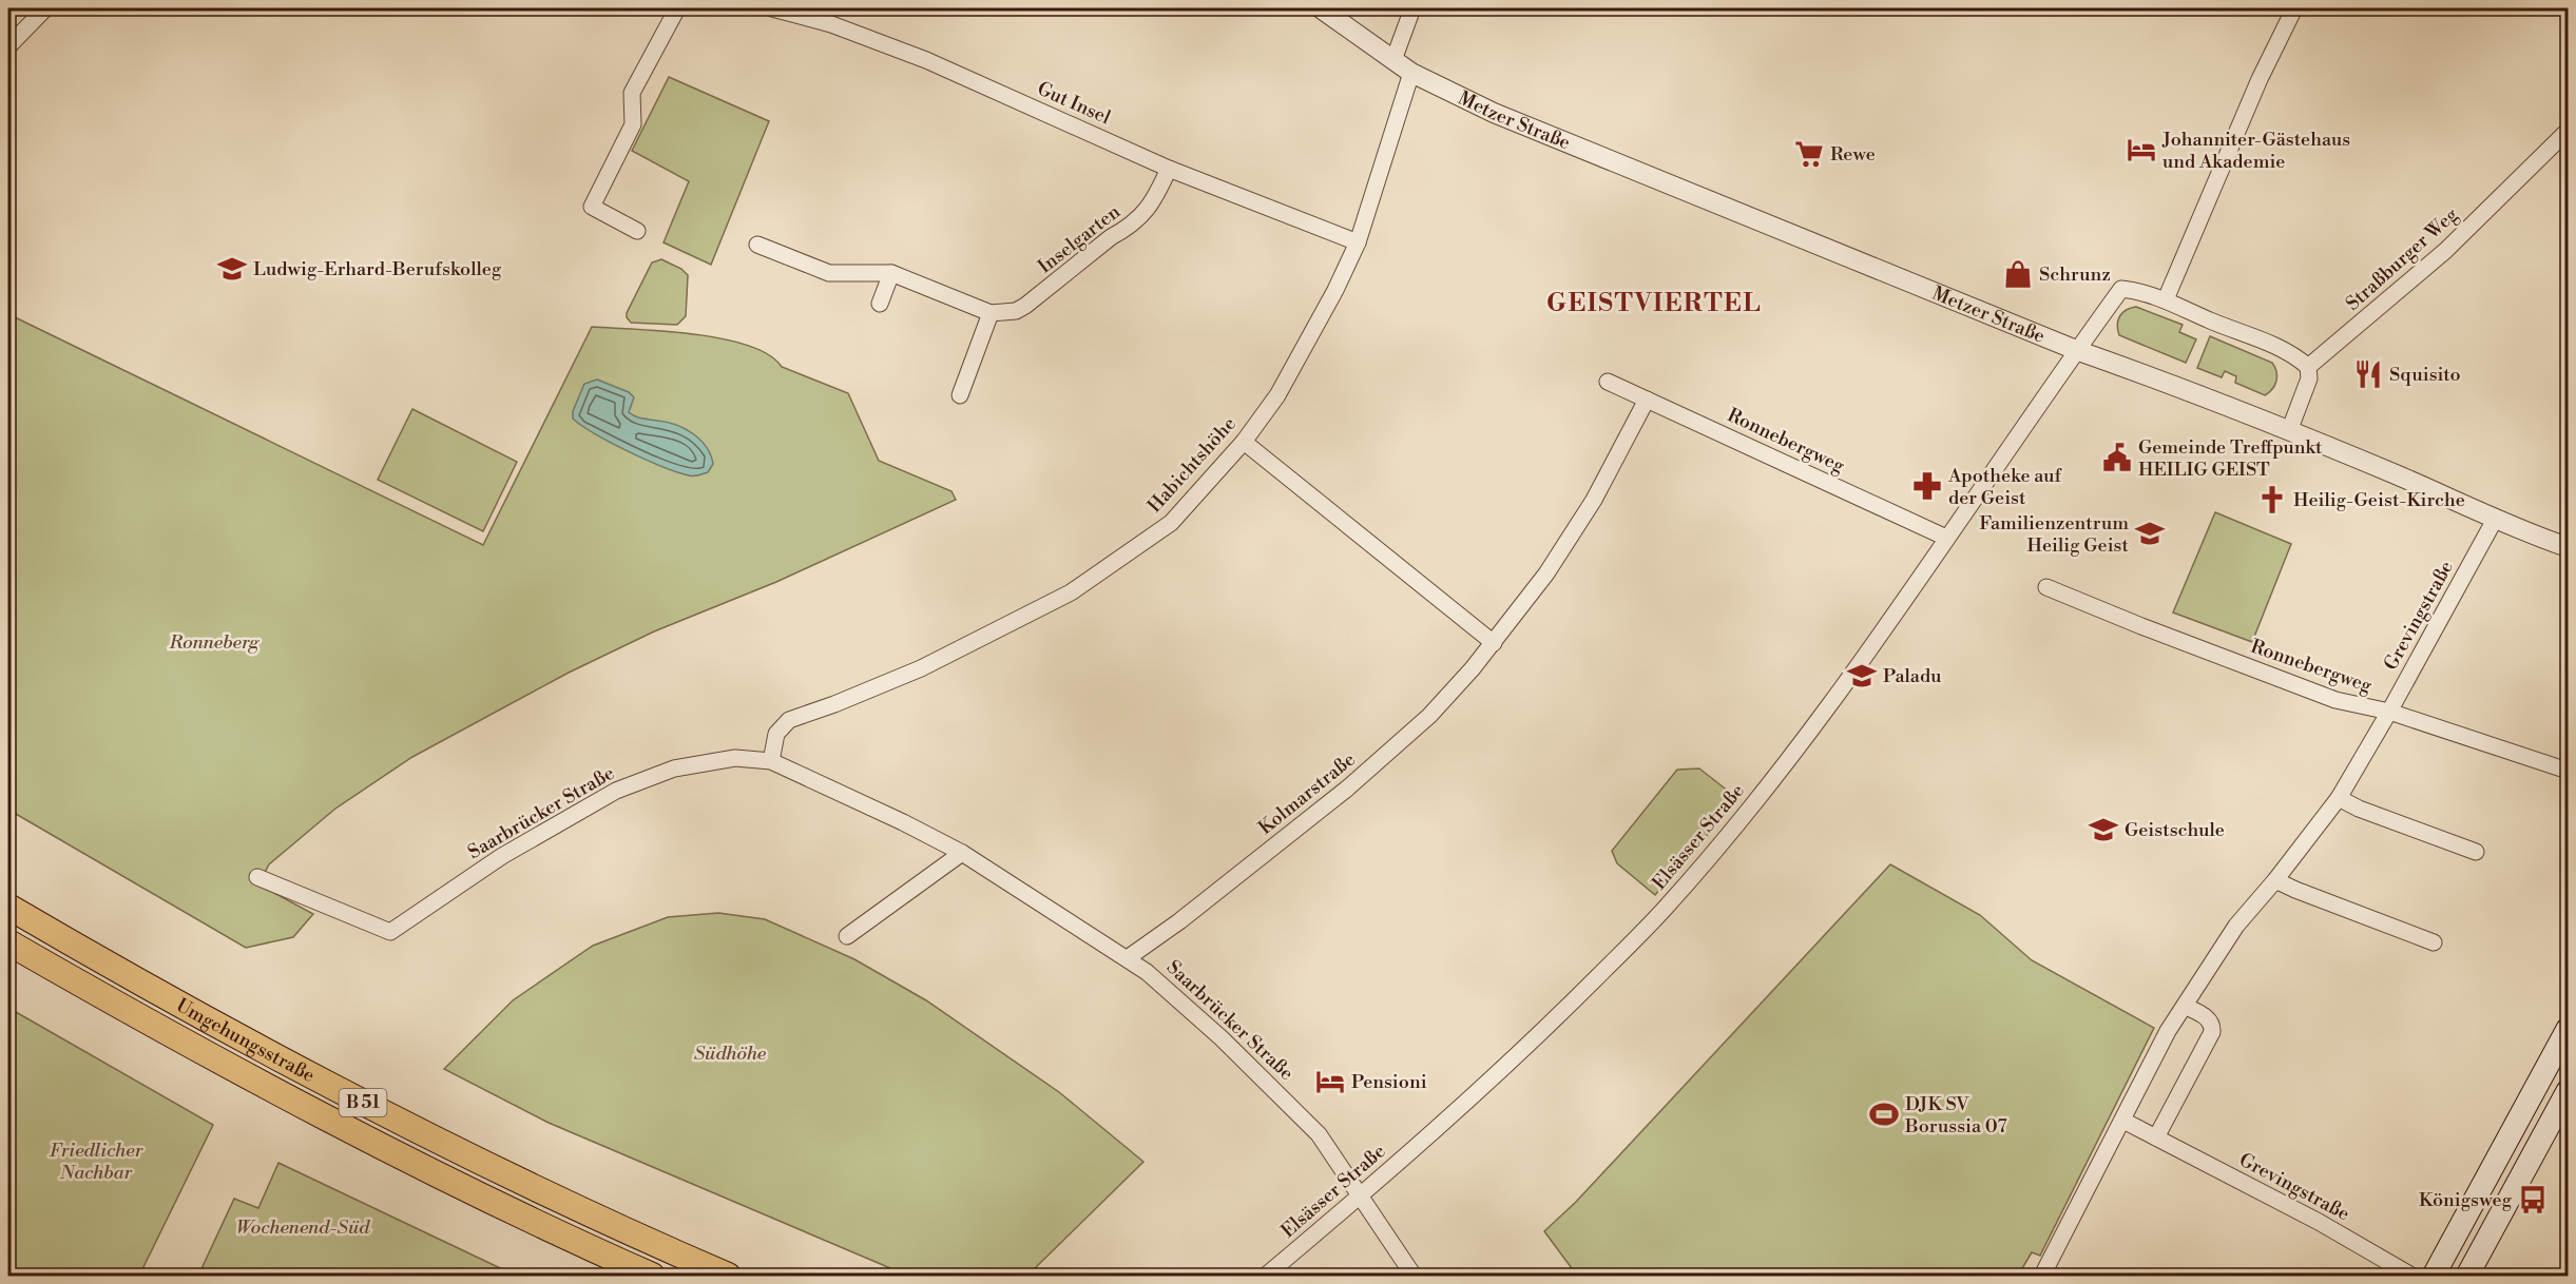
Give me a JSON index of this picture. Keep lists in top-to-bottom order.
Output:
{
  "streets": {
    "highway": ["Umgehungsstraße", "B 51"],
    "street": [
      "Gut Insel",
      "Metzer Straße",
      "Inselgarten",
      "Straßburger Weg",
      "Ronnebergweg",
      "Habichtshöhe",
      "Grevingstraße",
      "Kolmarstraße",
      "Saarbrücker Straße",
      "Elsässer Straße"
    ]
  },
  "crossings": [
    ["Gut Insel", "Inselgarten"],
    ["Gut Insel", "Habichtshöhe"],
    ["Metzer Straße", "Habichtshöhe"],
    ["Metzer Straße", "Grevingstraße"],
    ["Metzer Straße", "Elsässer Straße"],
    ["Ronnebergweg", "Grevingstraße"],
    ["Ronnebergweg", "Kolmarstraße"],
    ["Ronnebergweg", "Elsässer Straße"],
    ["Habichtshöhe", "Saarbrücker Straße"],
    ["Kolmarstraße", "Saarbrücker Straße"],
    ["Saarbrücker Straße", "Elsässer Straße"]
  ],
  "districts": ["GEISTVIERTEL"],
  "parks": [
    "Ronneberg",
    "Südhöhe",
    "Friedlicher Nachbar",
    "Wochenend-Süd"
  ],
  "places": {
    "hotel": ["Johanniter-Gästehaus und Akademie", "Pensioni"],
    "supermarket": ["Rewe"],
    "school or university": [
      "Ludwig-Erhard-Berufskolleg",
      "Familienzentrum Heilig Geist",
      "Paladu",
      "Geistschule"
    ],
    "shop": ["Schrunz"],
    "restaurant": ["Squisito"],
    "public building": ["Gemeinde Treffpunkt HEILIG GEIST"],
    "pharmacy": ["Apotheke auf der Geist"],
    "church": ["Heilig-Geist-Kirche"],
    "sports": ["DJK SV Borussia 07"],
    "bus stop": ["Königsweg"]
  }
}
